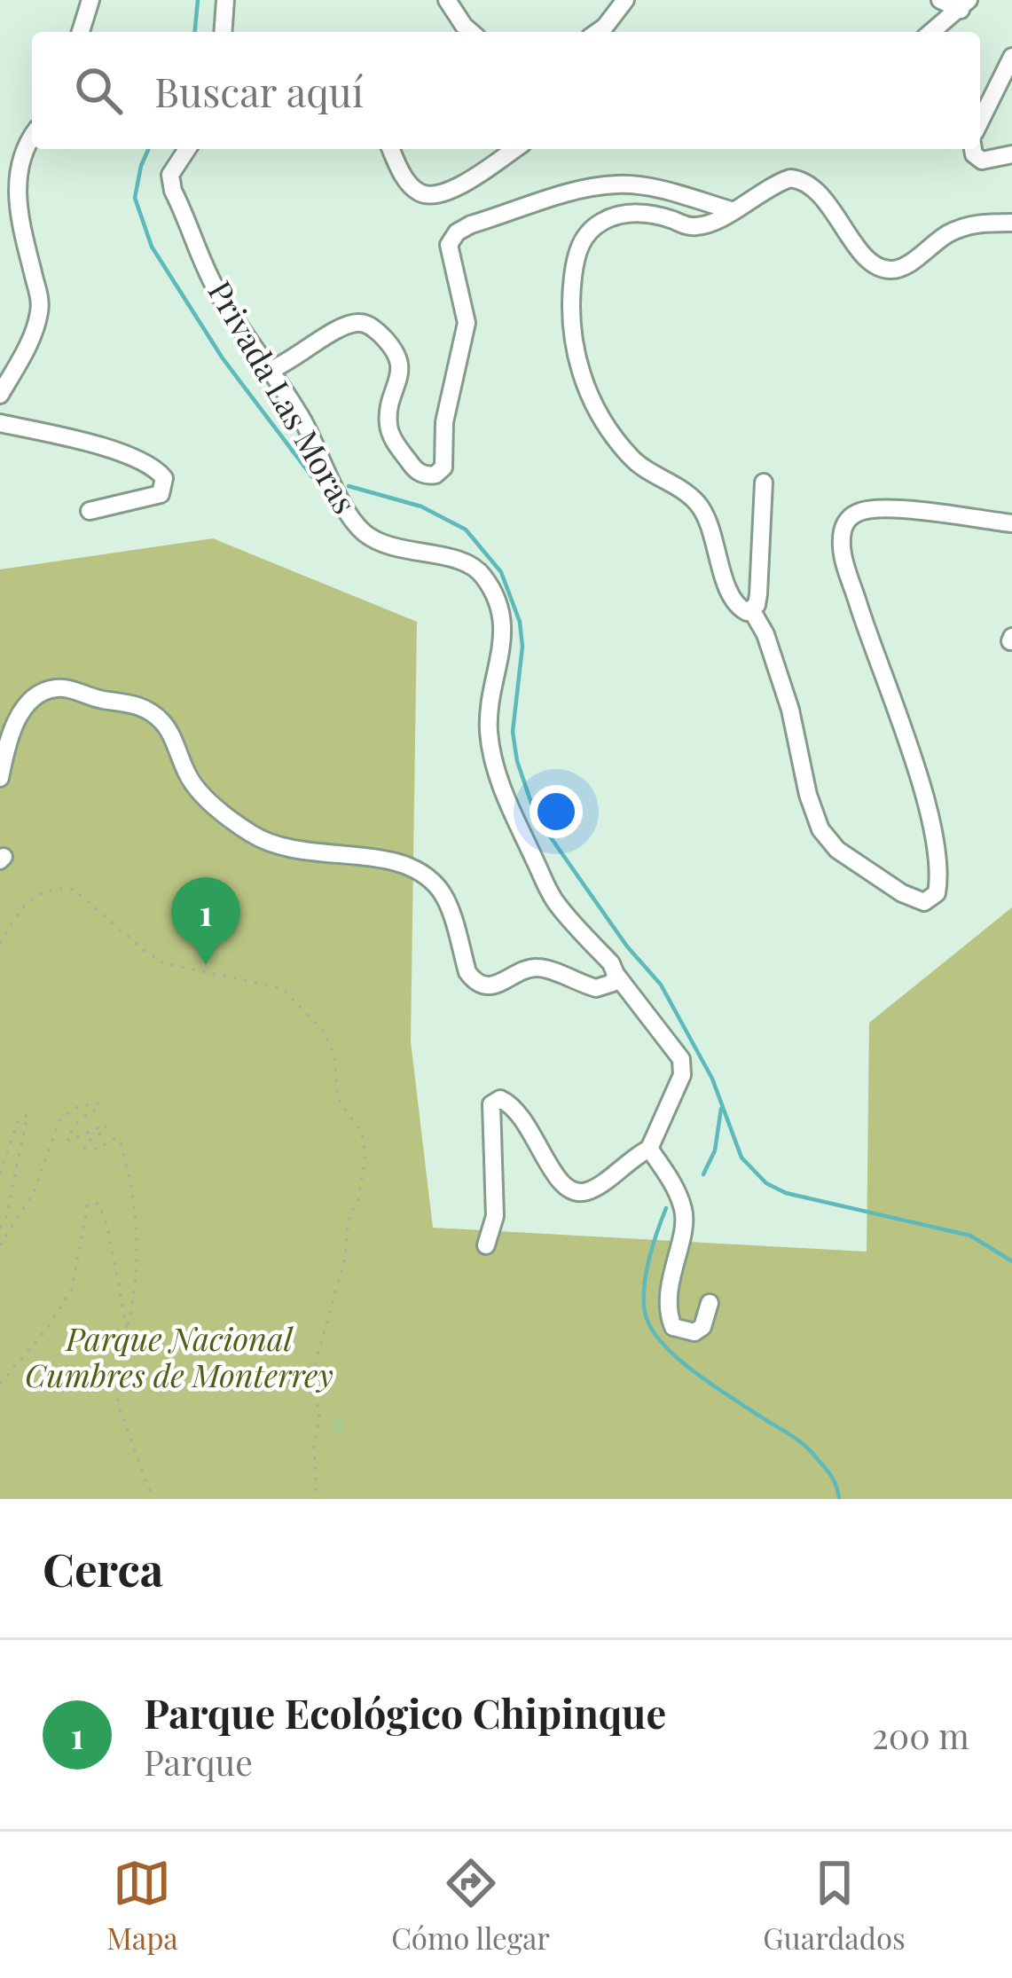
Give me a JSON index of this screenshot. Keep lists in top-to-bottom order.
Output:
{
  "streets": {
    "street": ["Privada Las Moras"]
  },
  "parks": ["Parque Nacional Cumbres de Monterrey"],
  "page": {
    "search": "Buscar aquí",
    "pins": "1",
    "heading": "Cerca",
    "list": [
      {
        "mark": "1",
        "name": "Parque Ecológico Chipinque",
        "note": "Parque",
        "value": "200 m"
      }
    ],
    "nav": ["Mapa", "Cómo llegar", "Guardados"]
  }
}
